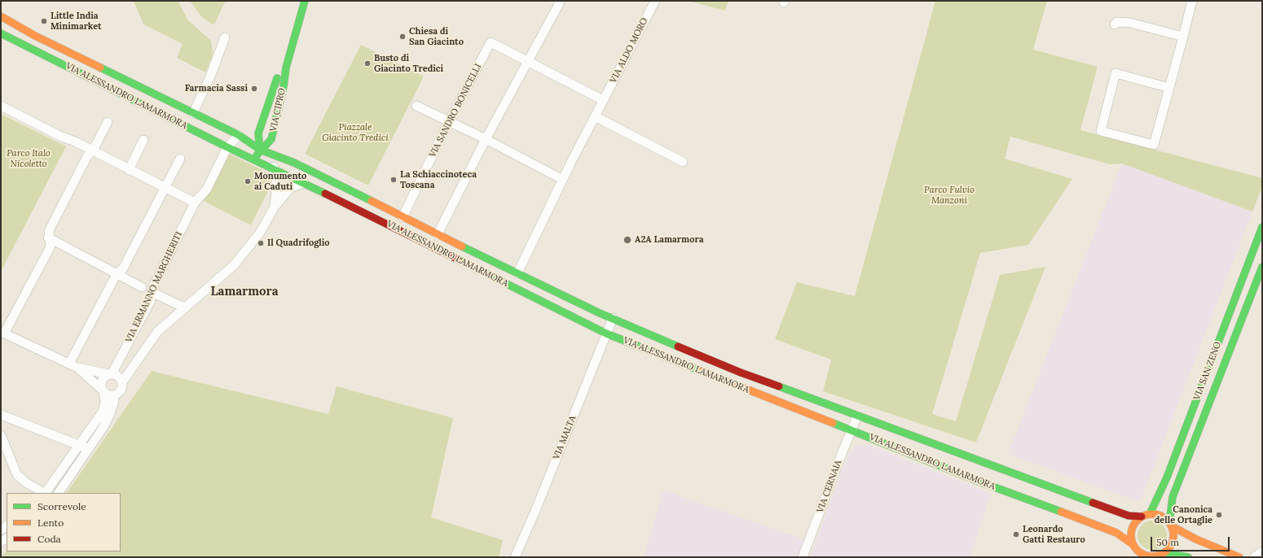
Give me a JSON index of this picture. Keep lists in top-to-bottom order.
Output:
{
  "streets": {
    "main road": ["VIA ALESSANDRO LAMARMORA", "VIA CIPRO", "VIA SAN ZENO"],
    "street": [
      "VIA ALDO MORO",
      "VIA SANDRO BONICELLI",
      "VIA ERMANNO MARGHERITI",
      "VIA MALTA",
      "VIA CERNAIA"
    ]
  },
  "crossings": [
    ["VIA ALDO MORO", "VIA ALESSANDRO LAMARMORA"],
    ["VIA ALESSANDRO LAMARMORA", "VIA CIPRO"],
    ["VIA ALESSANDRO LAMARMORA", "VIA SANDRO BONICELLI"],
    ["VIA ALESSANDRO LAMARMORA", "VIA ERMANNO MARGHERITI"],
    ["VIA ALESSANDRO LAMARMORA", "VIA SAN ZENO"],
    ["VIA ALESSANDRO LAMARMORA", "VIA MALTA"],
    ["VIA ALESSANDRO LAMARMORA", "VIA CERNAIA"],
    ["VIA CIPRO", "VIA ERMANNO MARGHERITI"]
  ],
  "districts": ["Lamarmora"],
  "parks": ["Piazzale Giacinto Tredici", "Parco Italo Nicoletto", "Parco Fulvio Manzoni"],
  "places": [
    "Little India Minimarket",
    "Chiesa di San Giacinto",
    "Busto di Giacinto Tredici",
    "Farmacia Sassi",
    "La Schiaccinoteca Toscana",
    "Monumento ai Caduti",
    "A2A Lamarmora",
    "Il Quadrifoglio",
    "Canonica delle Ortaglie",
    "Leonardo Gatti Restauro"
  ],
  "legend": ["Scorrevole", "Lento", "Coda"],
  "scale_bar": "50 m"
}
